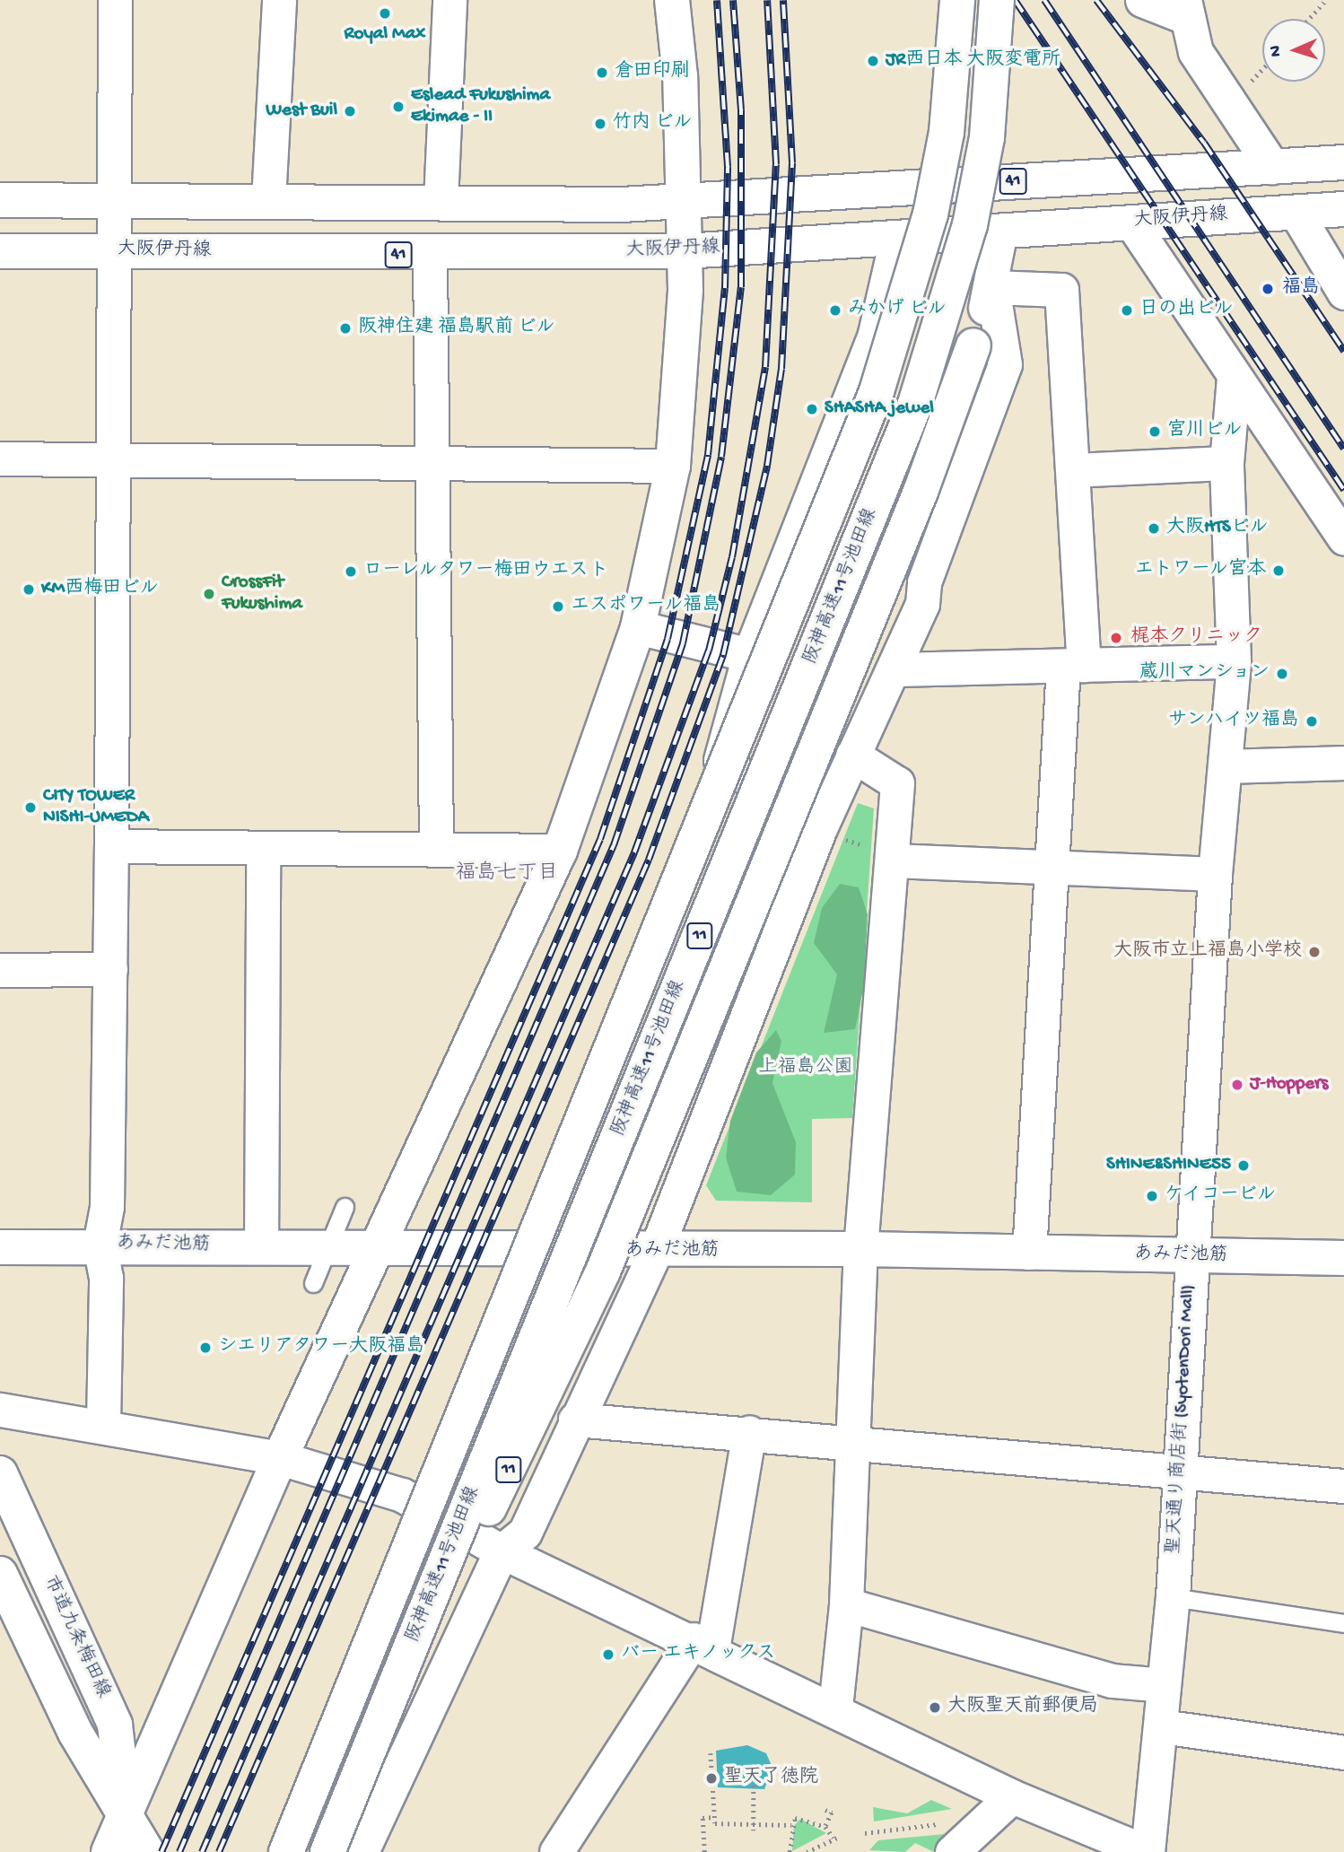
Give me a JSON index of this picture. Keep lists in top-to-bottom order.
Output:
{
  "streets": {
    "main road": [
      "41",
      "大阪伊丹線",
      "阪神高速11号池田線",
      "11",
      "あみだ池筋",
      "市道九条梅田線"
    ],
    "street": ["聖天通り商店街 (SyotenDori Mall)"]
  },
  "crossings": [
    ["阪神高速11号池田線", "11"],
    ["あみだ池筋", "聖天通り商店街 (SyotenDori Mall)"]
  ],
  "districts": ["福島七丁目"],
  "parks": ["上福島公園"],
  "places": [
    "Royal Max",
    "JR西日本 大阪変電所",
    "倉田印刷",
    "Eslead Fukushima Ekimae - II",
    "West Buil",
    "竹内 ビル",
    "福島",
    "みかげ ビル",
    "日の出ビル",
    "阪神住建 福島駅前 ビル",
    "SHASHA jewel",
    "宮川ビル",
    "大阪HTSビル",
    "エトワール宮本",
    "ローレルタワー梅田ウエスト",
    "KM西梅田ビル",
    "CrossFit Fukushima",
    "エスポワール福島",
    "梶本クリニック",
    "蔵川マンション",
    "サンハイツ福島",
    "CITY TOWER NISHI-UMEDA",
    "大阪市立上福島小学校",
    "J-Hoppers",
    "SHINE&SHINE55",
    "ケイコービル",
    "シエリアタワー大阪福島",
    "バー エキノックス",
    "大阪聖天前郵便局",
    "聖天了徳院"
  ],
  "north": "left"
}
